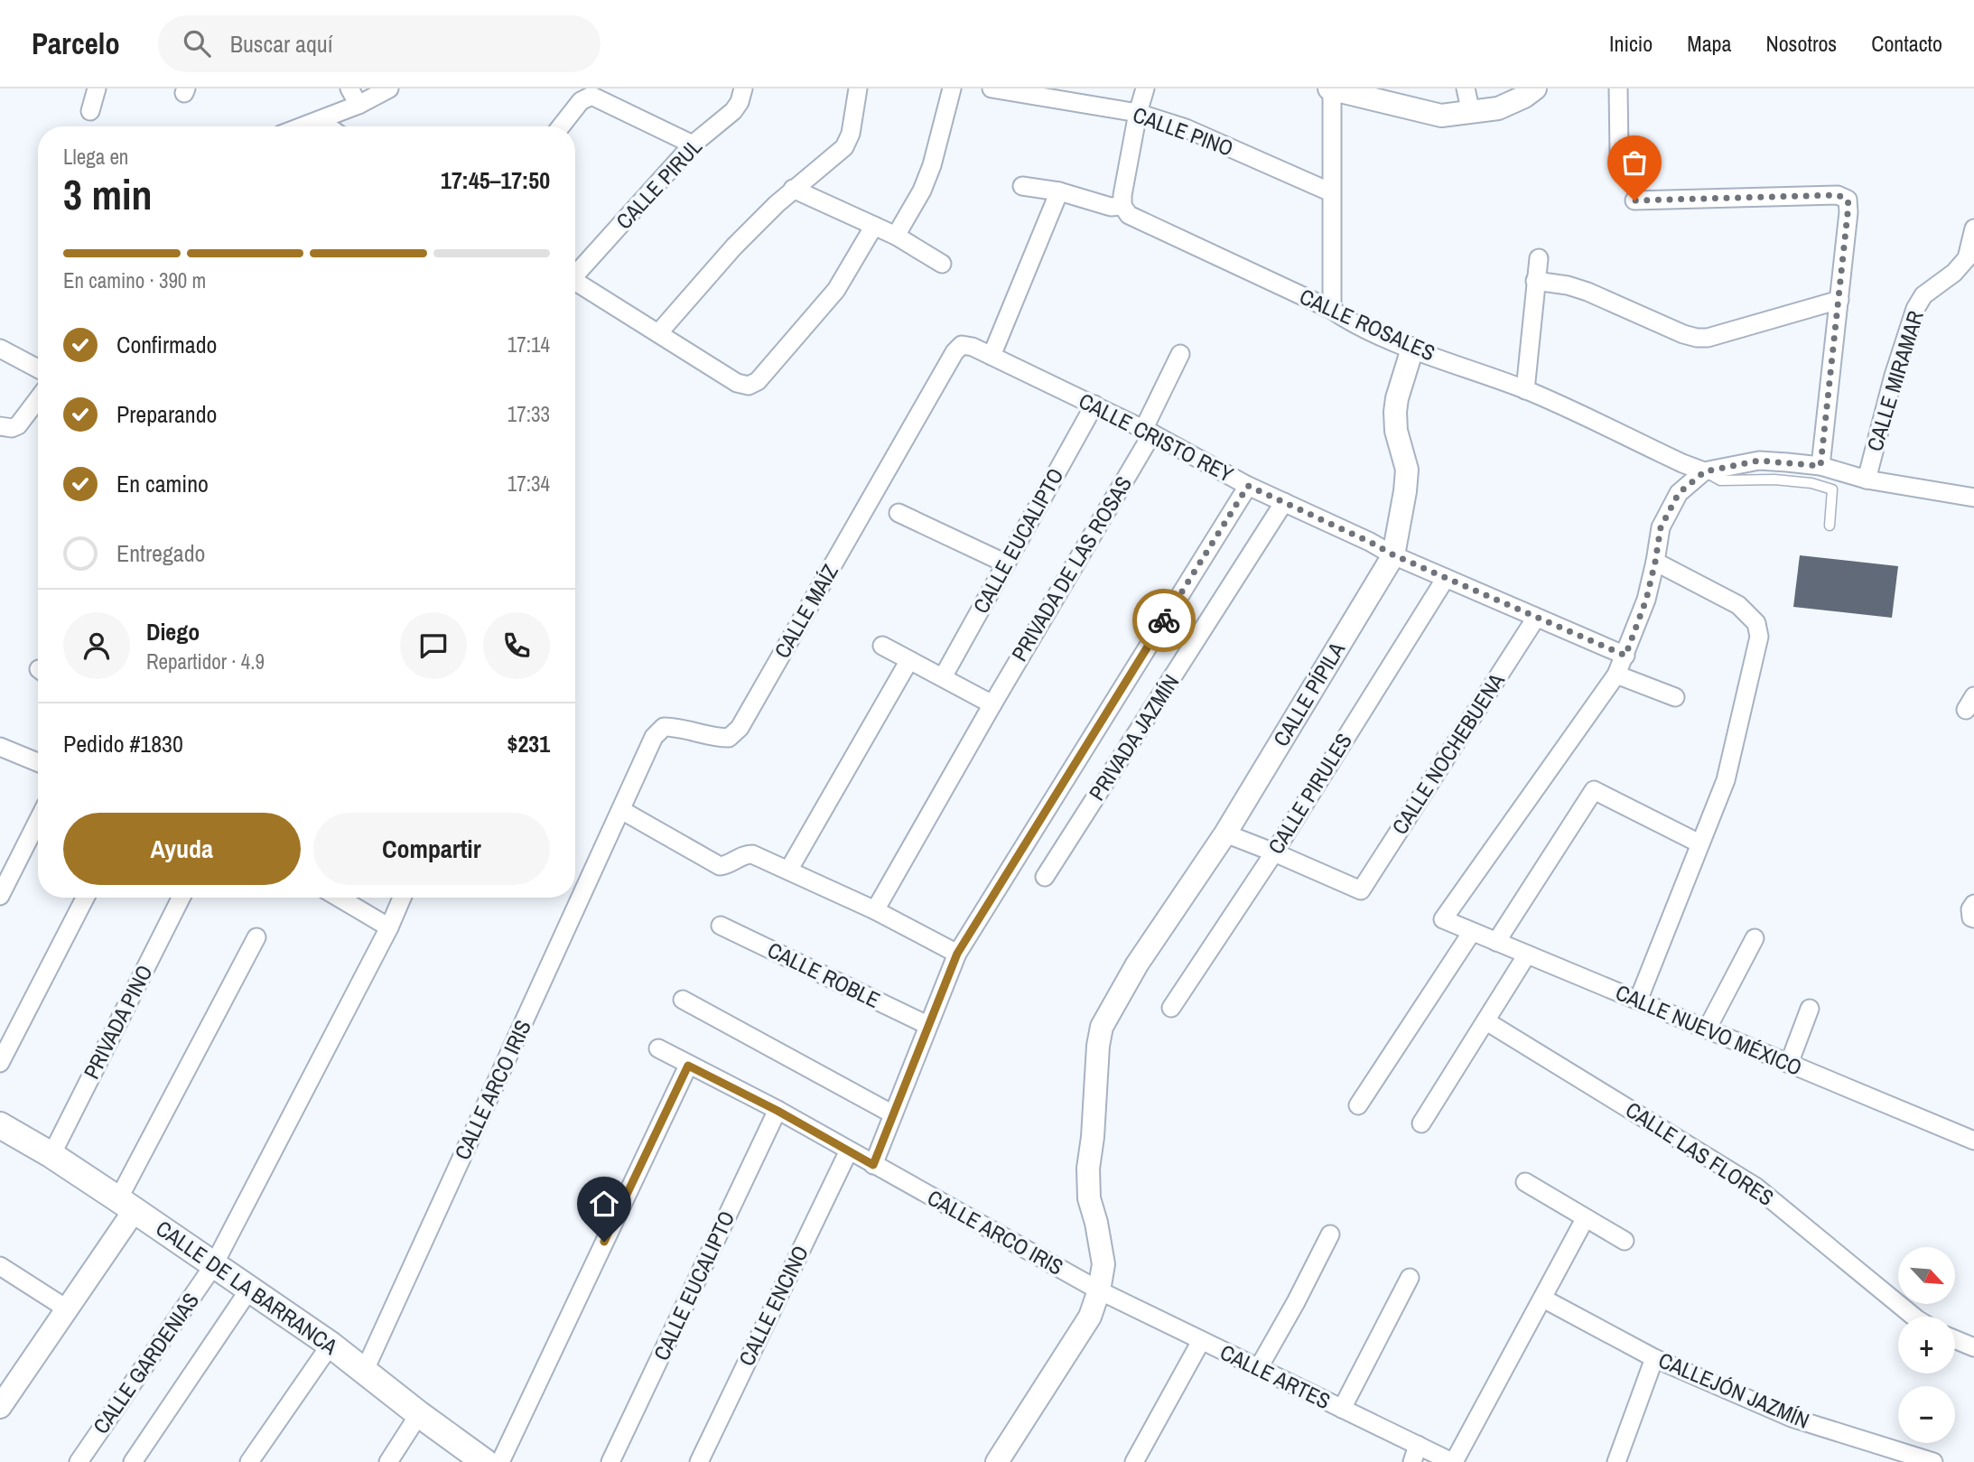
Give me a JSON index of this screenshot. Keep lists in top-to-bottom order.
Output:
{
  "streets": {
    "main road": ["CALLE DE LA BARRANCA"],
    "street": [
      "CALLE PINO",
      "CALLE PIRUL",
      "CALLE ROSALES",
      "CALLE MIRAMAR",
      "CALLE CRISTO REY",
      "CALLE EUCALIPTO",
      "PRIVADA DE LAS ROSAS",
      "CALLE MAÍZ",
      "CALLE PÍPILA",
      "PRIVADA JAZMÍN",
      "CALLE NOCHEBUENA",
      "CALLE PIRULES",
      "CALLE ROBLE",
      "PRIVADA PINO",
      "CALLE NUEVO MÉXICO",
      "CALLE ARCO IRIS",
      "CALLE LAS FLORES",
      "CALLE ENCINO",
      "CALLE GARDENIAS",
      "CALLE ARTES",
      "CALLEJÓN JAZMÍN"
    ]
  },
  "crossings": [
    ["CALLE CRISTO REY", "CALLE EUCALIPTO"],
    ["CALLE CRISTO REY", "PRIVADA DE LAS ROSAS"],
    ["CALLE CRISTO REY", "CALLE MAÍZ"],
    ["CALLE CRISTO REY", "CALLE PÍPILA"],
    ["CALLE CRISTO REY", "PRIVADA JAZMÍN"],
    ["CALLE CRISTO REY", "CALLE NOCHEBUENA"],
    ["CALLE CRISTO REY", "CALLE PIRULES"],
    ["CALLE EUCALIPTO", "CALLE ARCO IRIS"],
    ["CALLE MAÍZ", "CALLE ARCO IRIS"],
    ["CALLE NOCHEBUENA", "CALLE PIRULES"],
    ["PRIVADA PINO", "CALLE DE LA BARRANCA"],
    ["CALLE ARCO IRIS", "CALLE DE LA BARRANCA"],
    ["CALLE ARCO IRIS", "CALLE ENCINO"],
    ["CALLE ARCO IRIS", "CALLE ARTES"],
    ["CALLE DE LA BARRANCA", "CALLE GARDENIAS"]
  ],
  "north": "bottom right",
  "page": {
    "header": "Parcelo",
    "search": "Buscar aquí",
    "nav": [
      "Inicio",
      "Mapa",
      "Nosotros",
      "Contacto"
    ],
    "heading": ["3 min", "Llega en", "17:45–17:50"],
    "panel": [
      "Diego",
      "Repartidor · 4.9",
      "Pedido #1830",
      "$231"
    ],
    "bar": "En camino · 390 m",
    "list": [
      ["Confirmado", "17:14"],
      ["Preparando", "17:33"],
      ["En camino", "17:34"],
      "Entregado"
    ],
    "buttons": ["Ayuda", "Compartir"],
    "map_buttons": ["+", "−"]
  }
}
